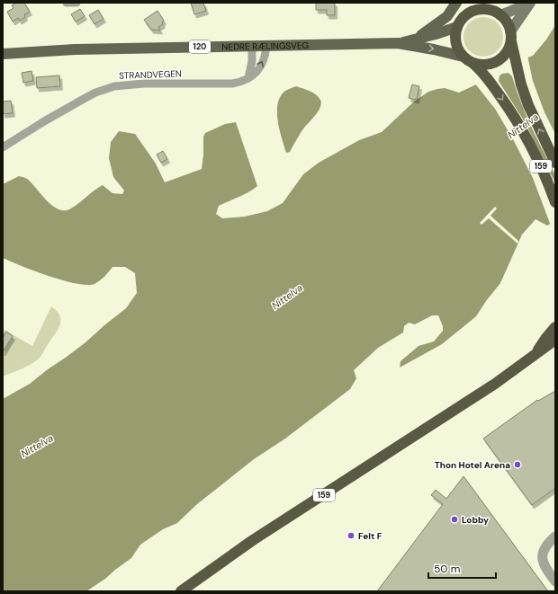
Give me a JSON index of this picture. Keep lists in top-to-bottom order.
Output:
{
  "streets": {
    "highway": ["159"],
    "main road": ["NEDRE RÆLINGSVEG", "120"],
    "street": ["STRANDVEGEN"]
  },
  "crossings": [
    ["NEDRE RÆLINGSVEG", "STRANDVEGEN"],
    ["NEDRE RÆLINGSVEG", "159"]
  ],
  "water": ["Nittelva"],
  "places": ["Thon Hotel Arena", "Lobby", "Felt F"],
  "scale_bar": "50 m"
}
